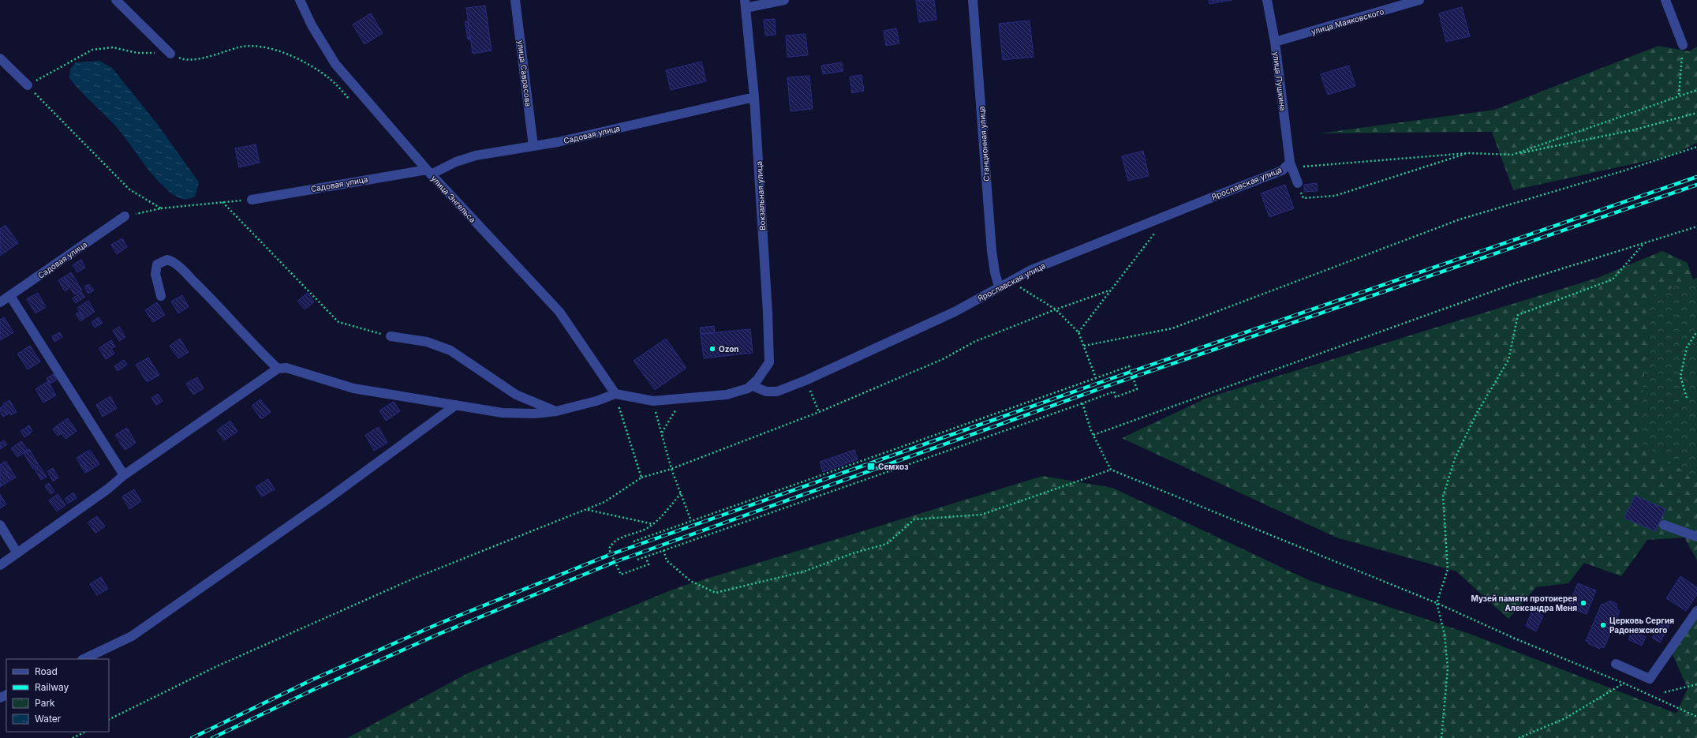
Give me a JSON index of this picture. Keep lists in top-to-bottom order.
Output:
{
  "streets": {
    "street": [
      "улица Маяковского",
      "улица Саврасова",
      "улица Пушкина",
      "Садовая улица",
      "Станционная улица",
      "Ярославская улица",
      "Вокзальная улица",
      "улица Энгельса"
    ]
  },
  "crossings": [
    ["улица Маяковского", "улица Пушкина"],
    ["улица Саврасова", "Садовая улица"],
    ["улица Пушкина", "Ярославская улица"],
    ["Садовая улица", "Вокзальная улица"],
    ["Садовая улица", "улица Энгельса"],
    ["Станционная улица", "Ярославская улица"],
    ["Ярославская улица", "Вокзальная улица"]
  ],
  "places": {
    "other": ["Ozon", "Музей памяти протоиерея Александра Меня", "Церковь Сергия Радонежского"],
    "transit": ["Семхоз"]
  },
  "legend": [
    "Road",
    "Railway",
    "Park",
    "Water"
  ]
}
